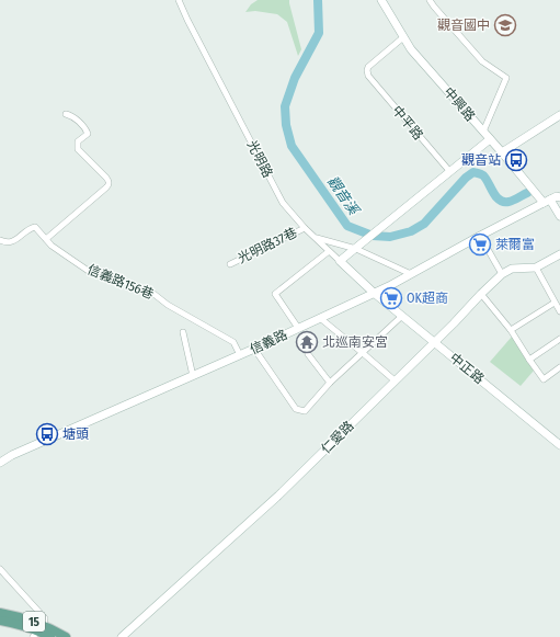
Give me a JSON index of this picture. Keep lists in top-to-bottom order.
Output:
{
  "streets": {
    "main road": ["15"],
    "street": [
      "中興路",
      "中平路",
      "光明路",
      "光明路37巷",
      "信義路156巷",
      "信義路",
      "中正路",
      "仁愛路"
    ]
  },
  "crossings": [
    ["中興路", "中平路"],
    ["中興路", "信義路"],
    ["光明路", "光明路37巷"],
    ["光明路", "信義路"],
    ["光明路", "中正路"],
    ["信義路156巷", "信義路"],
    ["信義路", "中正路"],
    ["中正路", "仁愛路"]
  ],
  "water": ["觀音溪"],
  "places": {
    "school or university": ["觀音國中"],
    "bus stop": ["觀音站", "塘頭"],
    "supermarket": ["萊爾富", "OK超商"],
    "temple": ["北巡南安宮"]
  }
}
